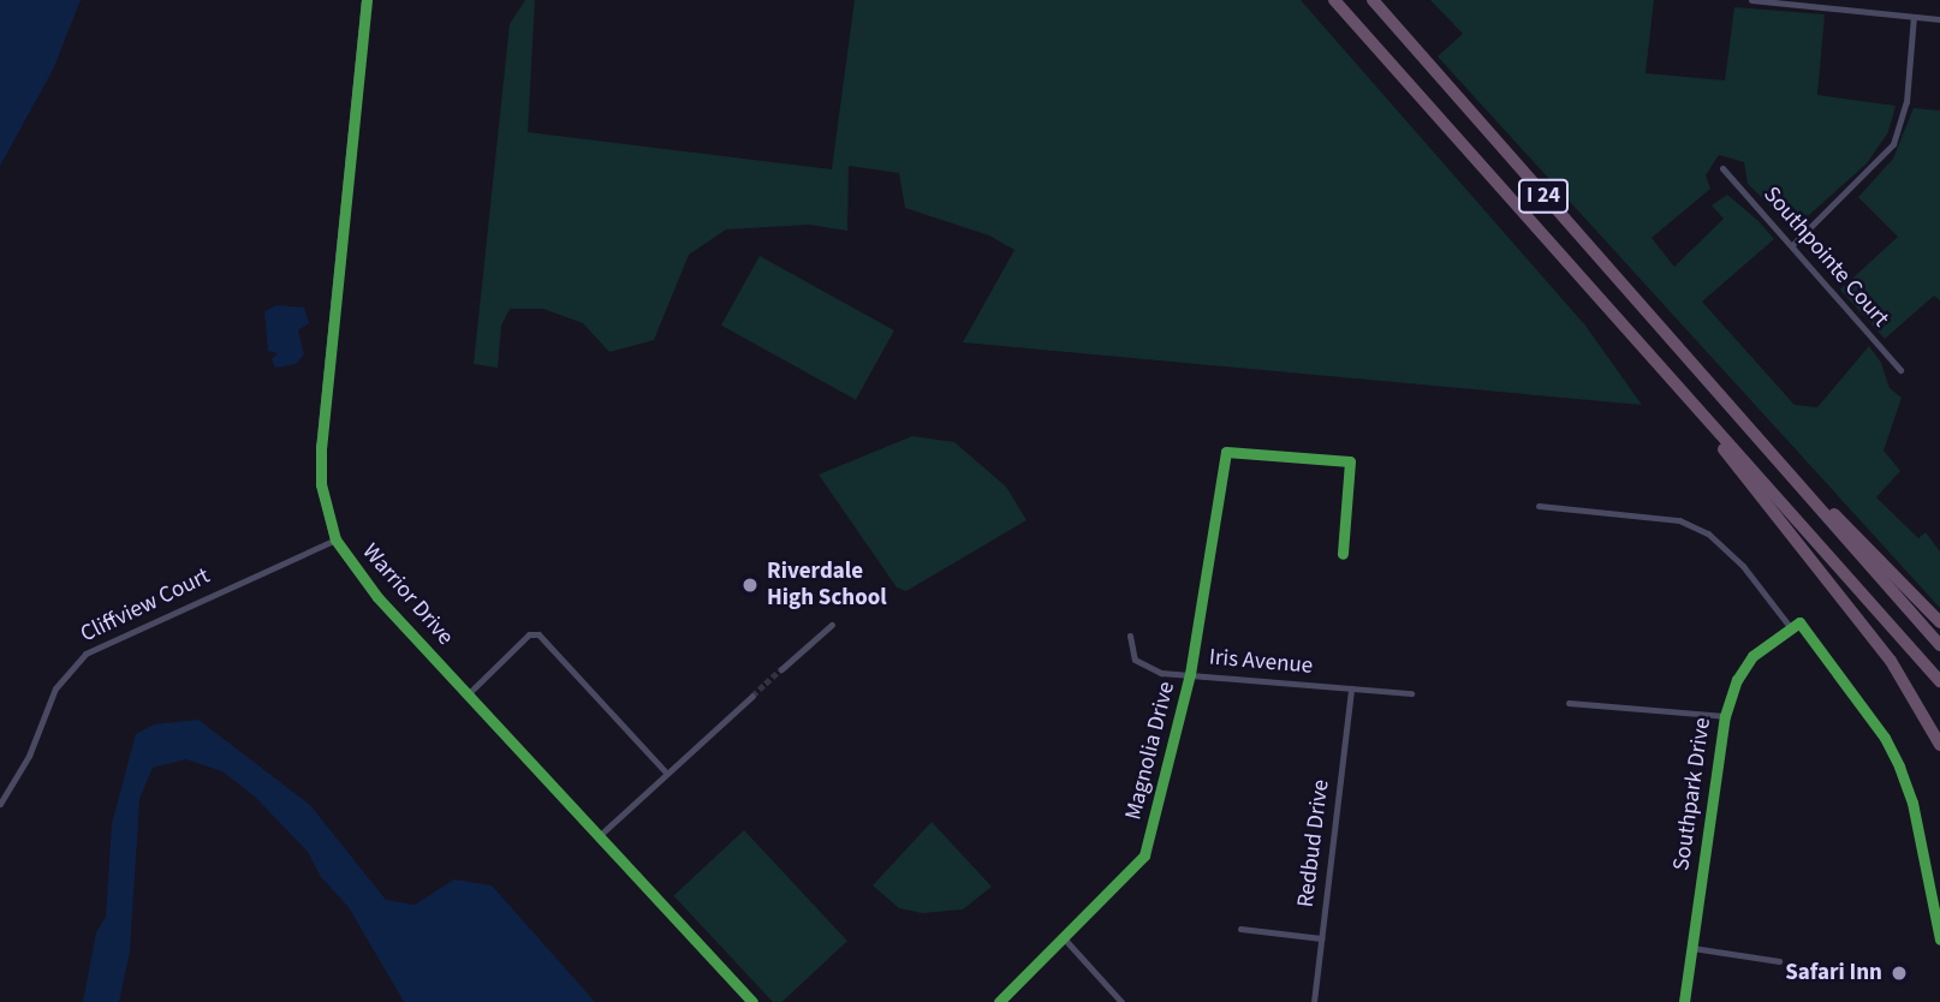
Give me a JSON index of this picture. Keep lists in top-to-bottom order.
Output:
{
  "streets": {
    "highway": ["I 24"],
    "street": [
      "Southpointe Court",
      "Warrior Drive",
      "Cliffview Court",
      "Iris Avenue",
      "Magnolia Drive",
      "Southpark Drive",
      "Redbud Drive"
    ]
  },
  "crossings": [
    ["Warrior Drive", "Cliffview Court"],
    ["Iris Avenue", "Magnolia Drive"],
    ["Iris Avenue", "Redbud Drive"]
  ],
  "places": ["Riverdale High School", "Safari Inn"]
}
